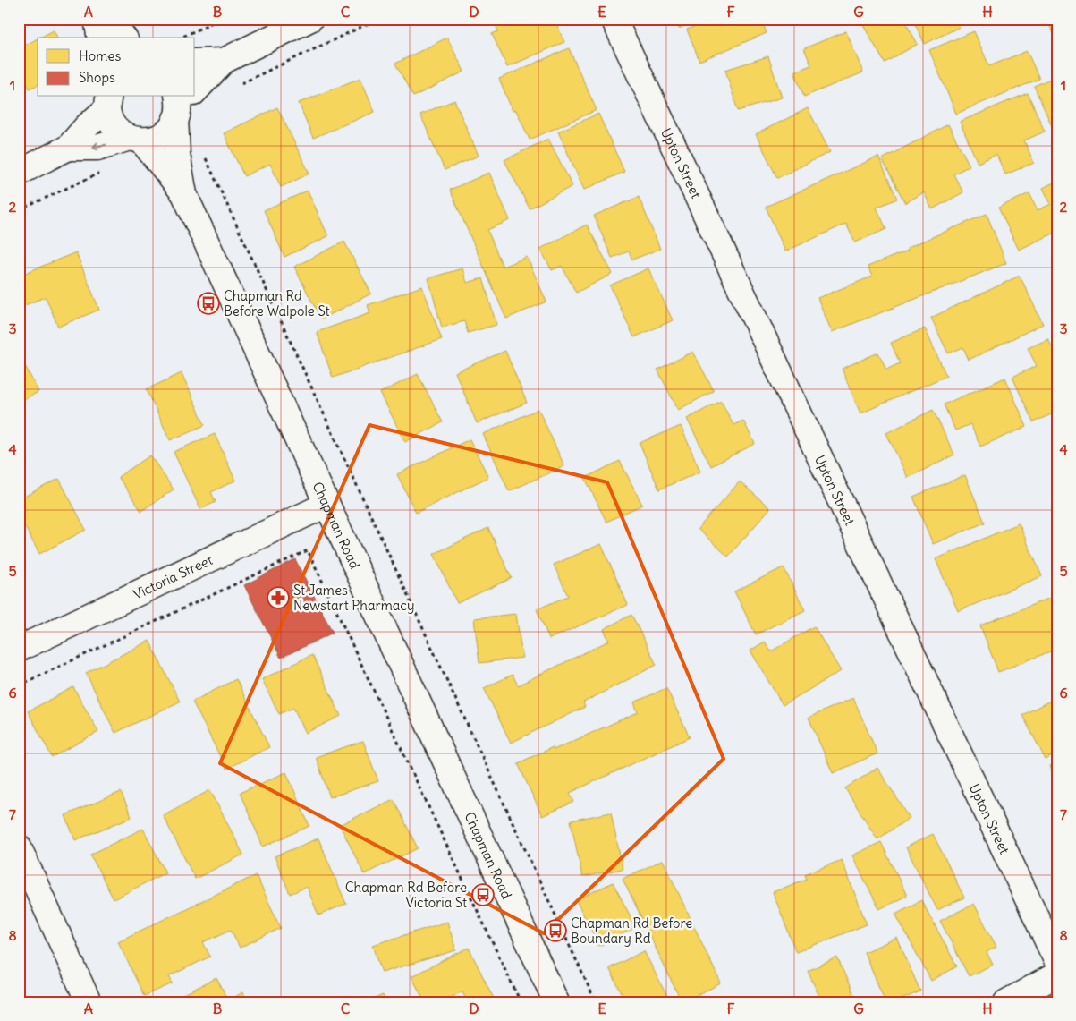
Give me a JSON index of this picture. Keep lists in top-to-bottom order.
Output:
{
  "streets": {
    "street": ["Upton Street", "Chapman Road", "Victoria Street"]
  },
  "crossings": [
    ["Chapman Road", "Victoria Street"]
  ],
  "places": {
    "bus stop": ["Chapman Rd Before Walpole St", "Chapman Rd Before Victoria St", "Chapman Rd Before Boundary Rd"],
    "pharmacy": ["St James Newstart Pharmacy"]
  },
  "legend": ["Homes", "Shops"],
  "grid": {
    "columns": [
      "A",
      "B",
      "C",
      "D",
      "E",
      "F",
      "G",
      "H"
    ],
    "rows": [
      "1",
      "2",
      "3",
      "4",
      "5",
      "6",
      "7",
      "8"
    ]
  }
}
